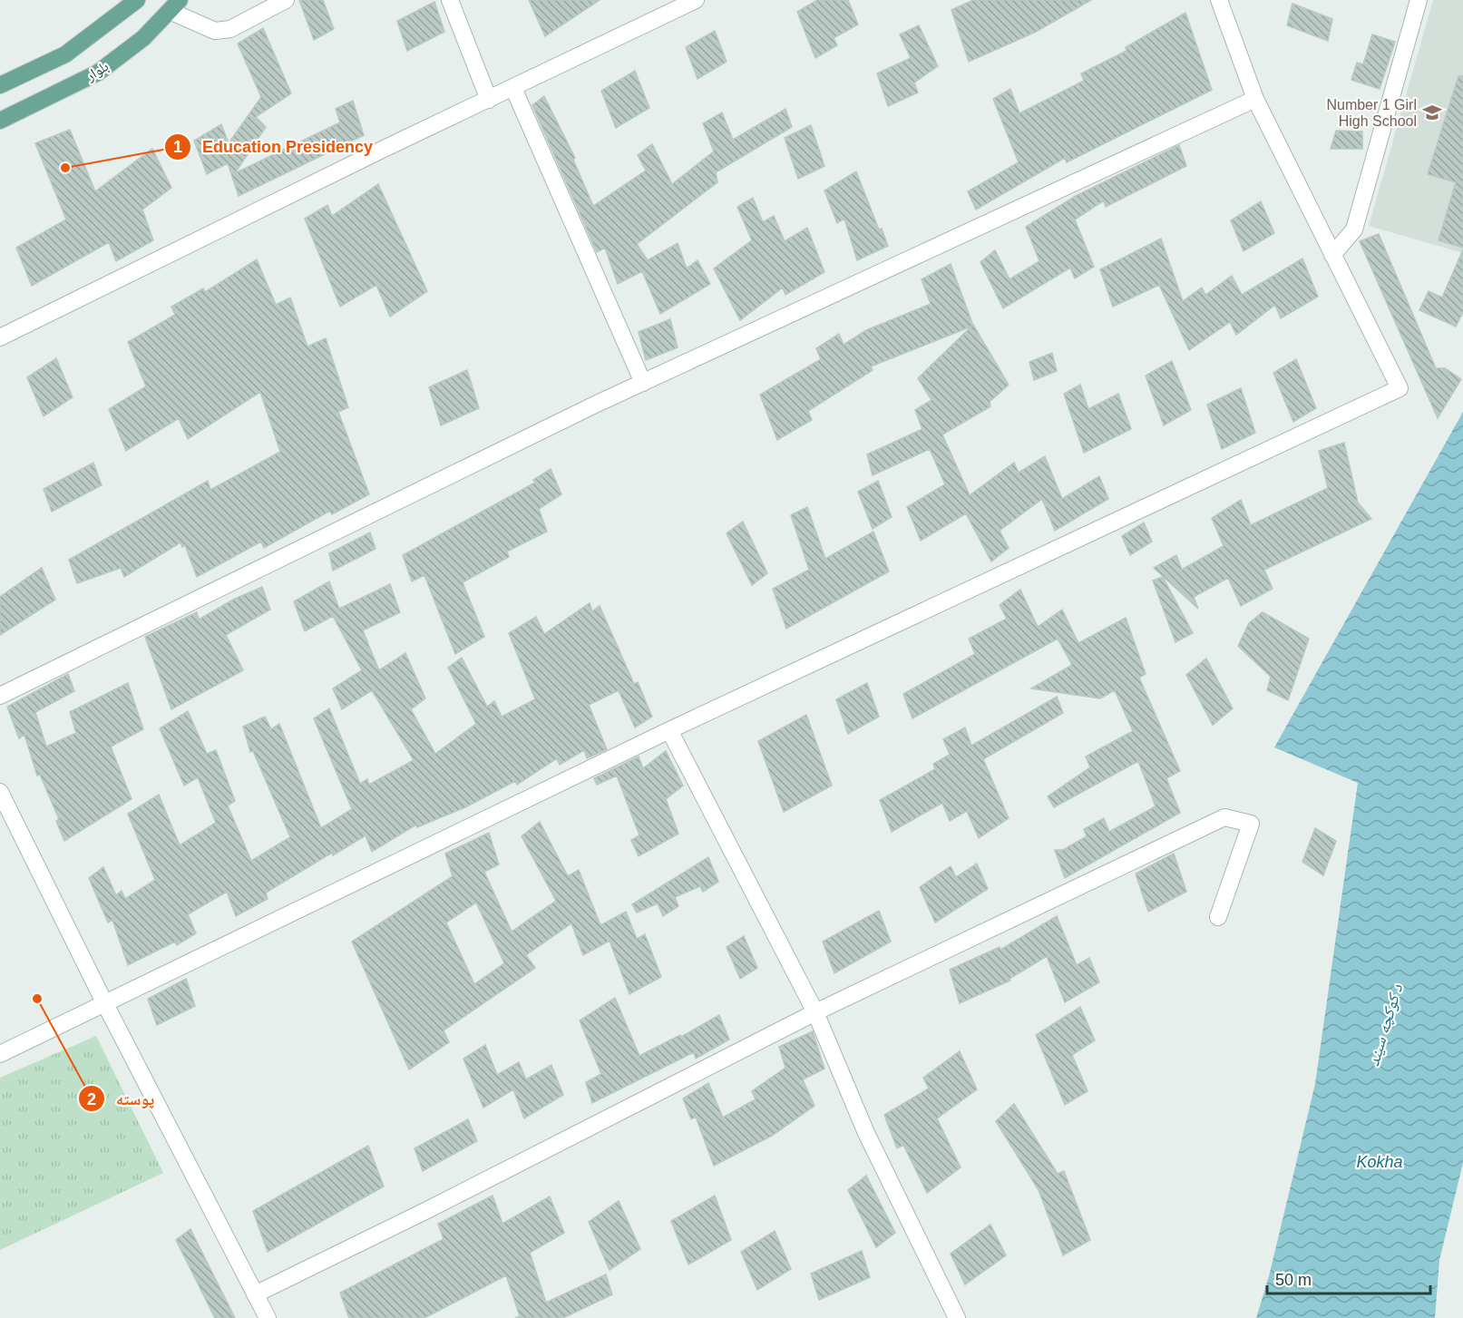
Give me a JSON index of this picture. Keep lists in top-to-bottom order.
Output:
{
  "streets": {
    "main road": ["بلوار"]
  },
  "water": ["د کوکچه سیند", "Kokha"],
  "places": {
    "school or university": ["Number 1 Girl High School"],
    "other": ["Education Presidency", "پوسته"]
  },
  "scale_bar": "50 m"
}
